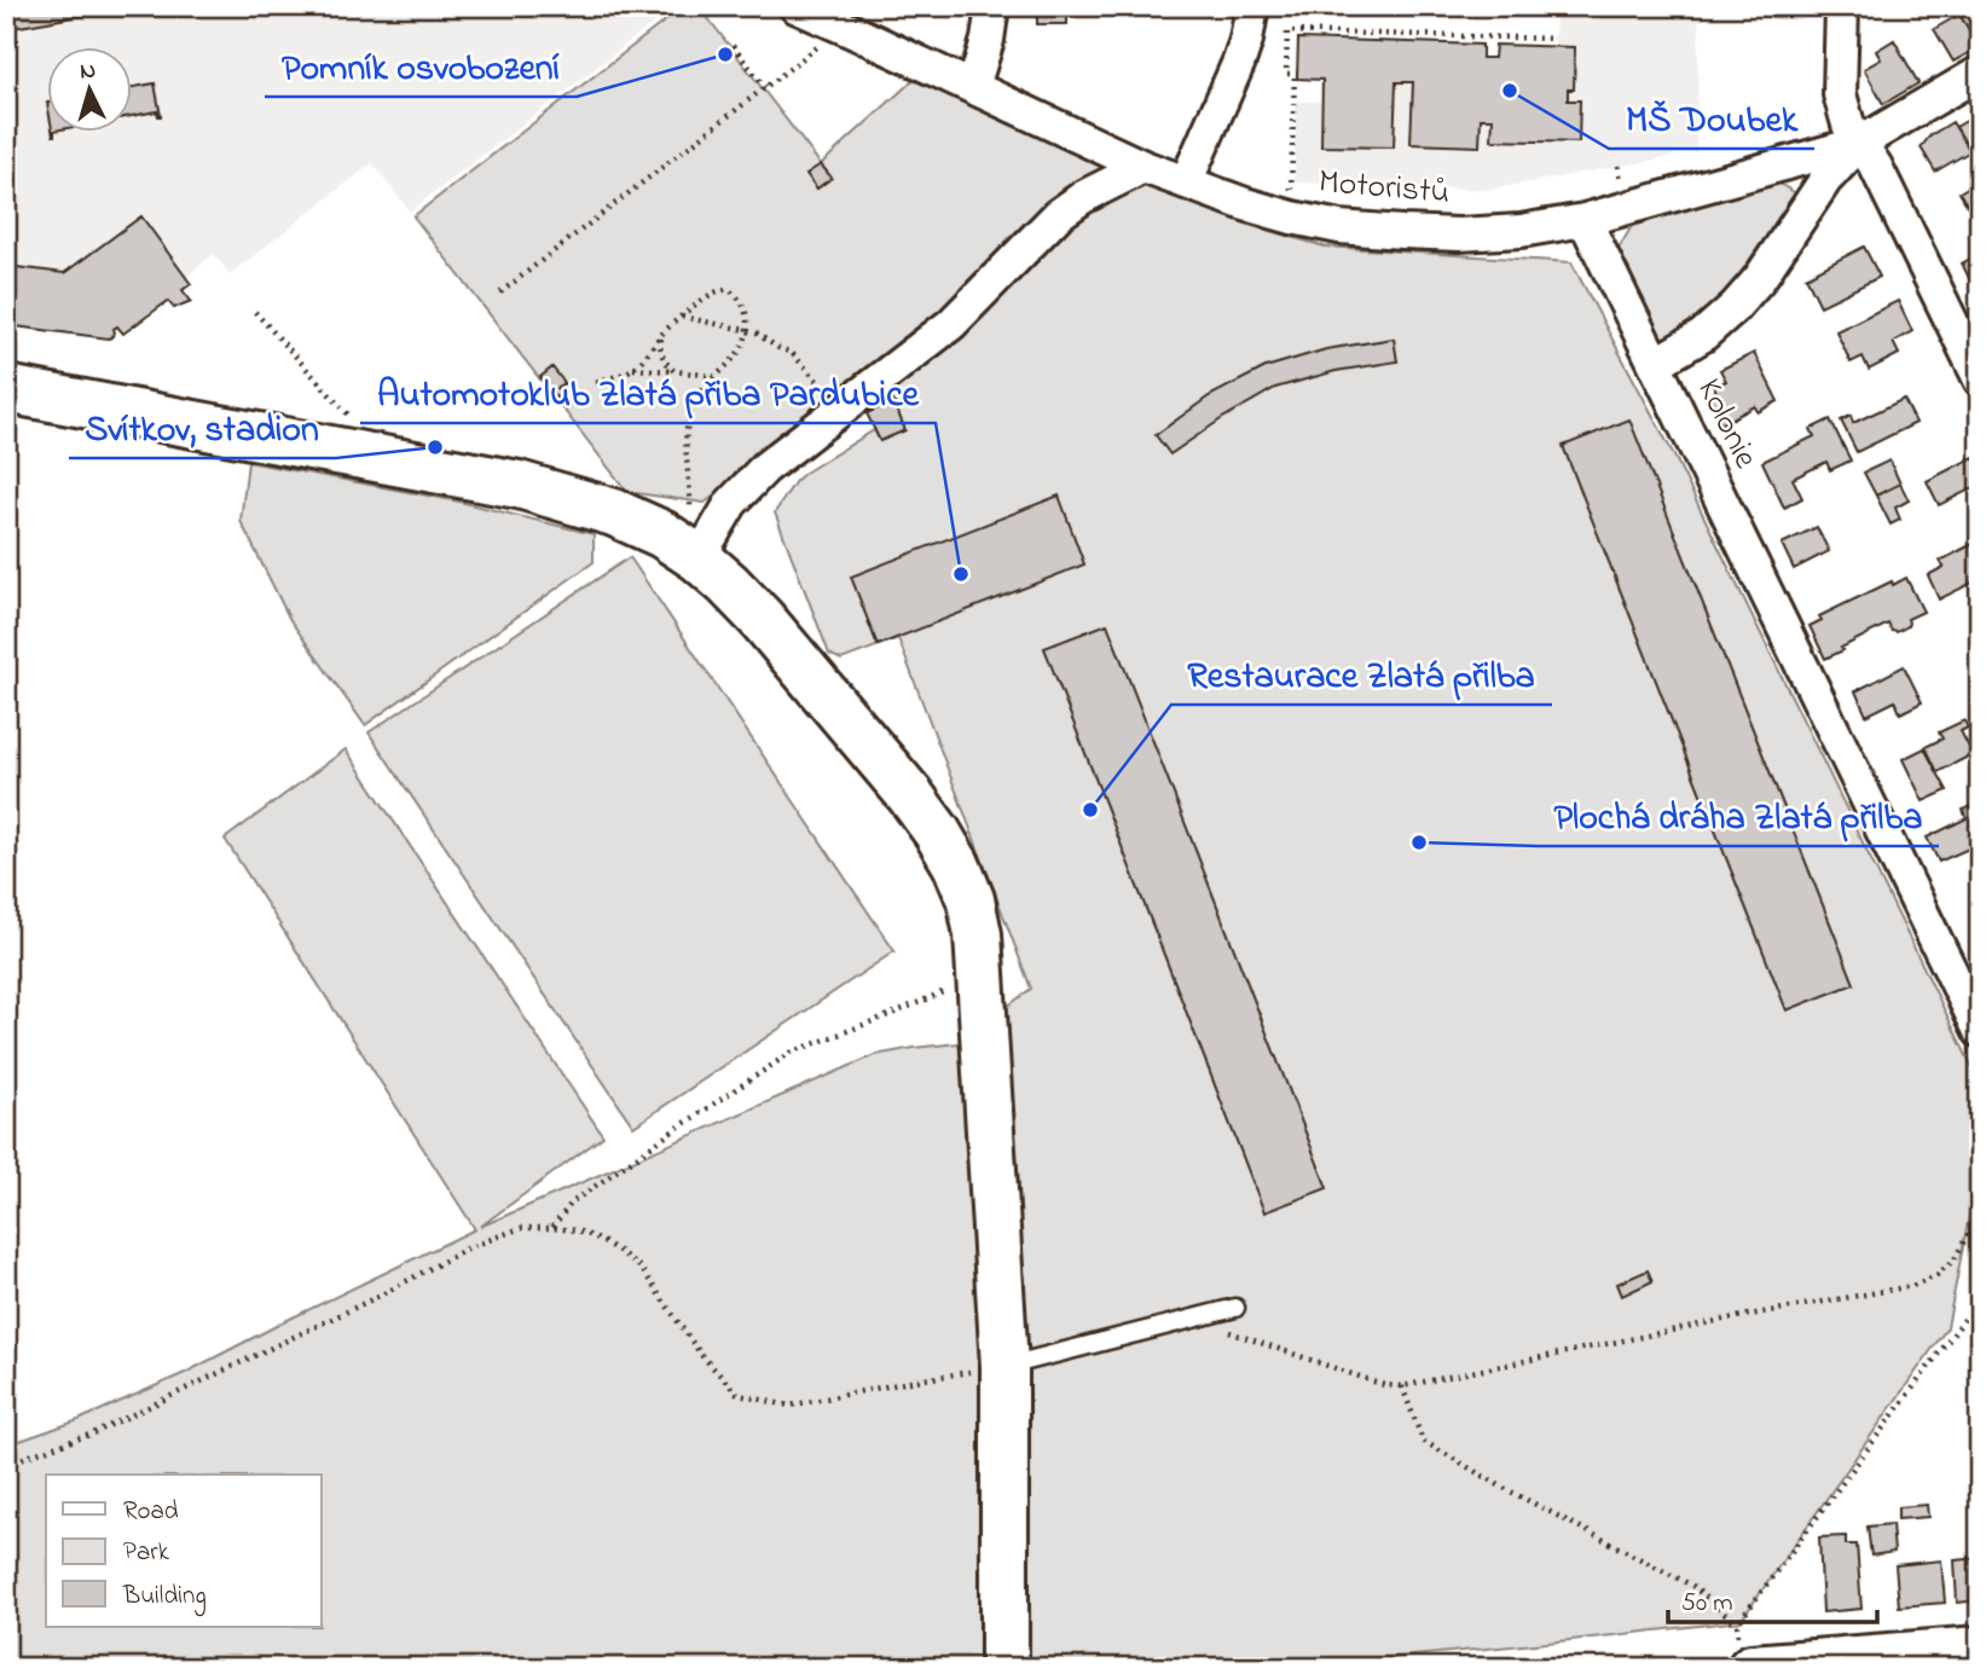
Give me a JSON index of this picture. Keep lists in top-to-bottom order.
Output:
{
  "streets": {
    "street": ["Motoristů", "Kolonie"]
  },
  "crossings": [
    ["Motoristů", "Kolonie"]
  ],
  "places": [
    "Pomník osvobození",
    "MŠ Doubek",
    "Svítkov, stadion",
    "Automotoklub Zlatá přiba Pardubice",
    "Restaurace Zlatá přilba",
    "Plochá dráha Zlatá přilba"
  ],
  "legend": ["Road", "Park", "Building"],
  "scale_bar": "50 m",
  "north": "top"
}
